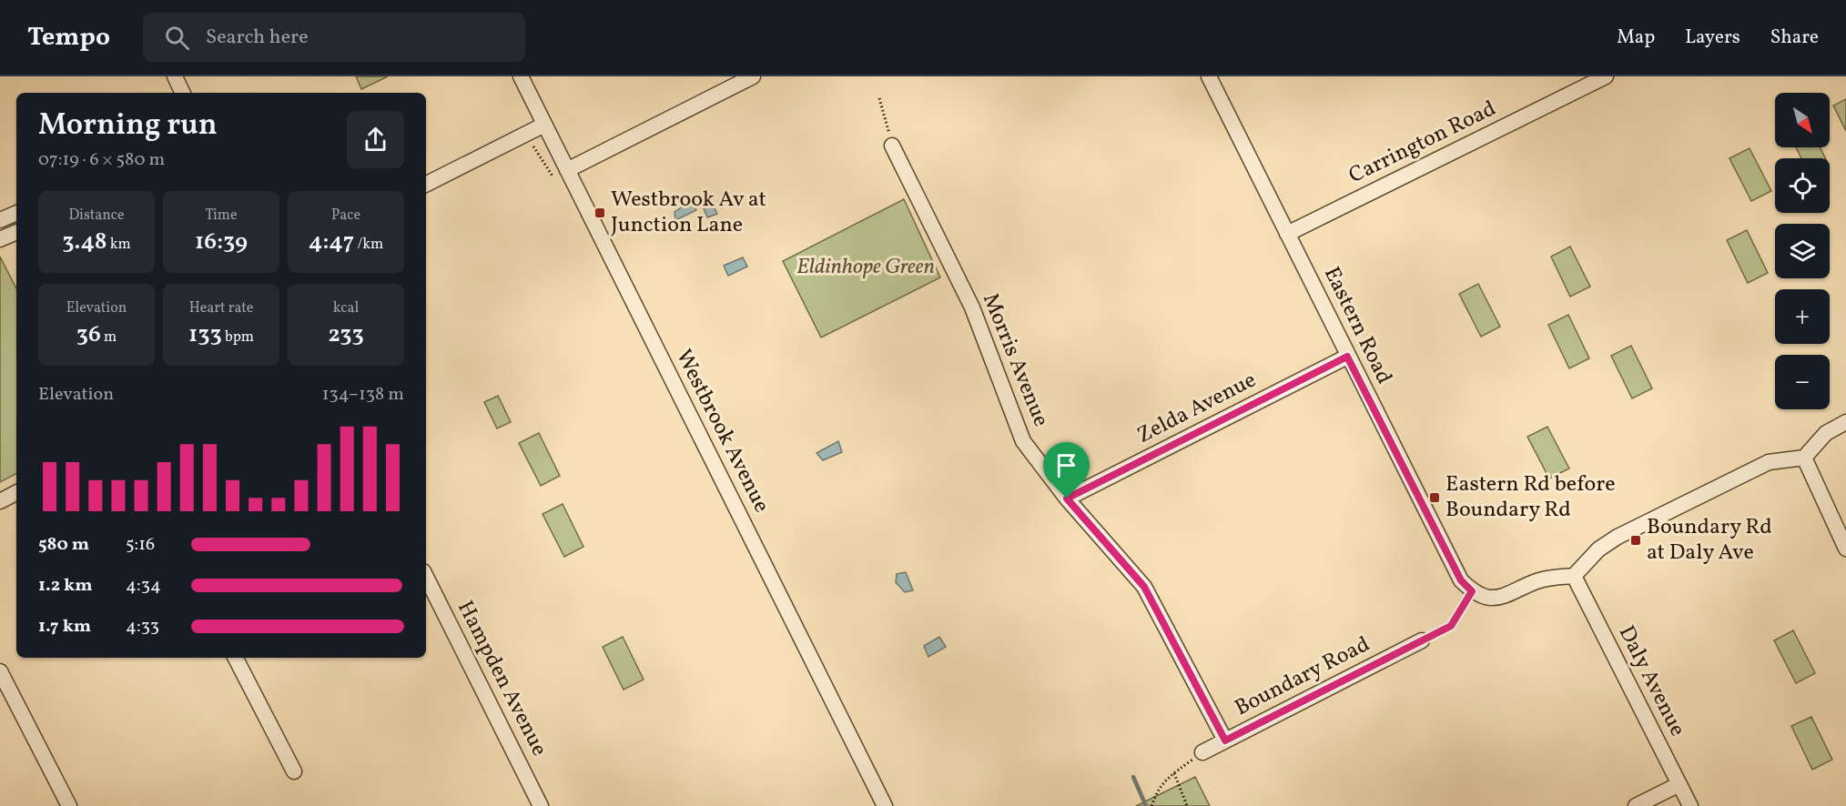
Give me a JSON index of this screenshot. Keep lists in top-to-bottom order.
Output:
{
  "streets": {
    "street": [
      "Carrington Road",
      "Eastern Road",
      "Morris Avenue",
      "Zelda Avenue",
      "Westbrook Avenue",
      "Boundary Road",
      "Hampden Avenue",
      "Daly Avenue"
    ]
  },
  "crossings": [
    ["Carrington Road", "Eastern Road"],
    ["Eastern Road", "Zelda Avenue"],
    ["Morris Avenue", "Zelda Avenue"],
    ["Morris Avenue", "Boundary Road"]
  ],
  "parks": ["Eldinhope Green"],
  "places": {
    "transit": ["Westbrook Av at Junction Lane", "Eastern Rd before Boundary Rd", "Boundary Rd at Daly Ave"]
  },
  "north": "bottom right",
  "page": {
    "header": "Tempo",
    "search": "Search here",
    "nav": ["Map", "Layers", "Share"],
    "map_buttons": ["+", "−"],
    "heading": ["Morning run", "07:19 · 6 × 580 m"],
    "stats": [
      ["Distance", "3.48 km"],
      ["Time", "16:39"],
      ["Pace", "4:47 /km"],
      ["Elevation", "36 m"],
      ["Heart rate", "133 bpm"],
      ["kcal", "233"]
    ],
    "chart": ["Elevation", "134–138 m"],
    "list": [
      {
        "name": "580 m",
        "note": "5:16"
      },
      {
        "name": "1.2 km",
        "note": "4:34"
      },
      {
        "name": "1.7 km",
        "note": "4:33"
      }
    ]
  }
}
